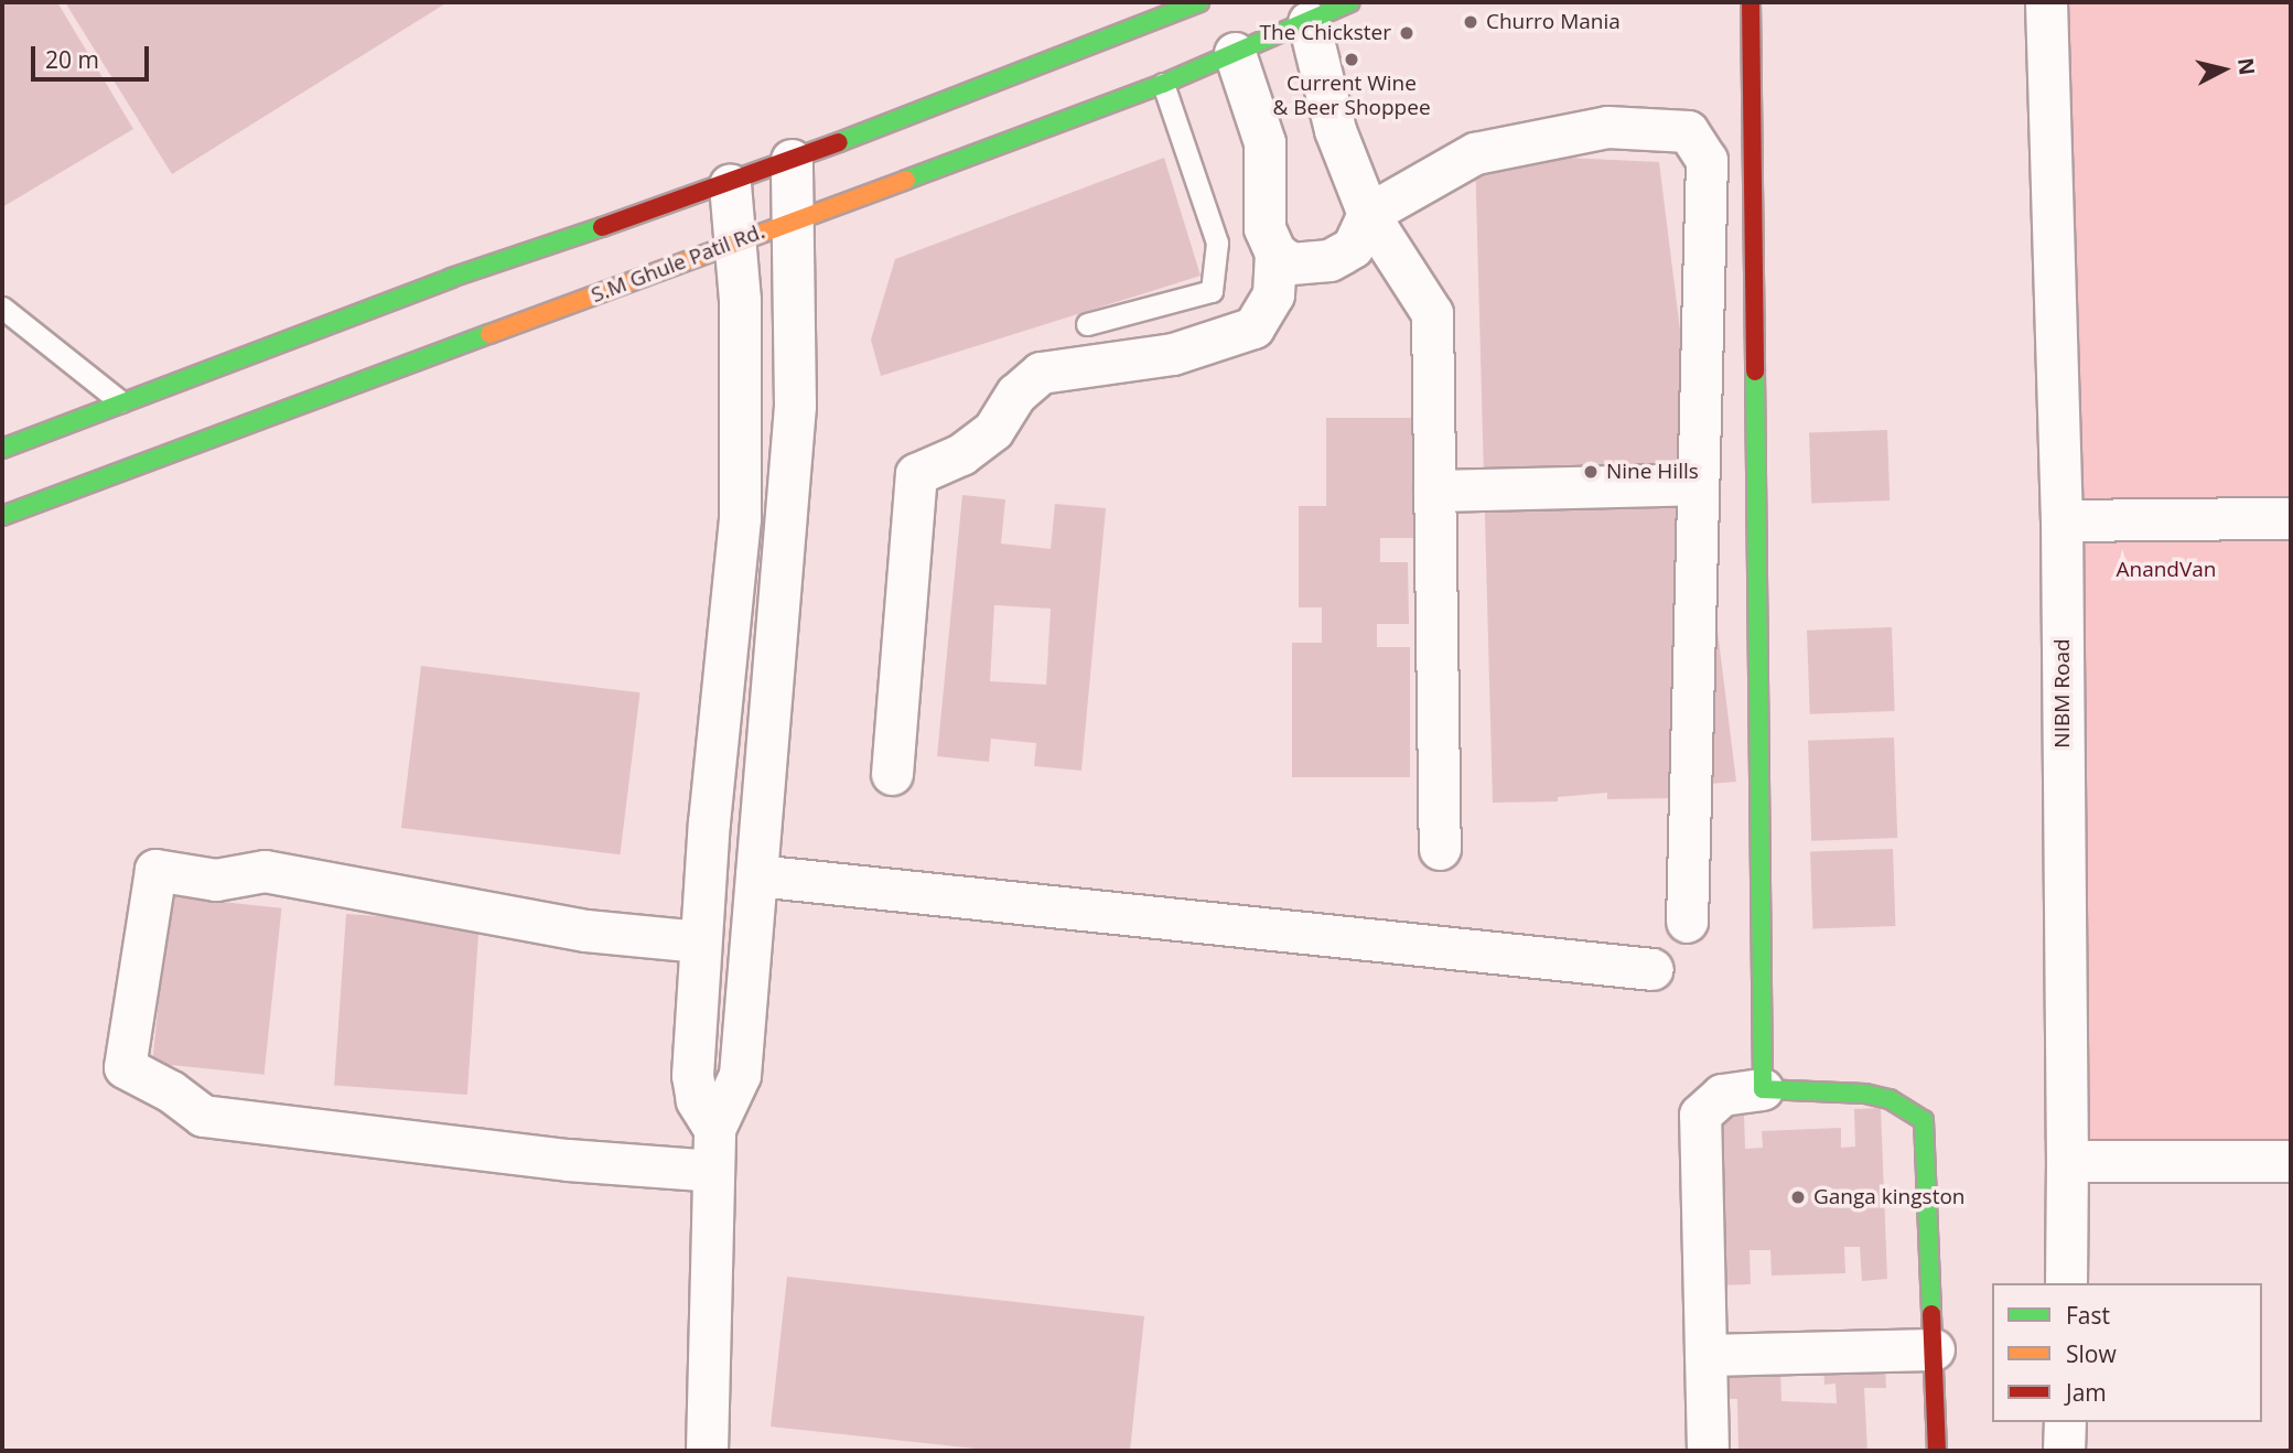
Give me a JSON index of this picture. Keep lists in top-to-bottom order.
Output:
{
  "streets": {
    "street": ["S.M Ghule Patil Rd.", "NIBM Road"]
  },
  "parks": ["AnandVan"],
  "places": [
    "Churro Mania",
    "The Chickster",
    "Current Wine & Beer Shoppee",
    "Nine Hills",
    "Ganga kingston"
  ],
  "legend": ["Fast", "Slow", "Jam"],
  "scale_bar": "20 m",
  "north": "right"
}
